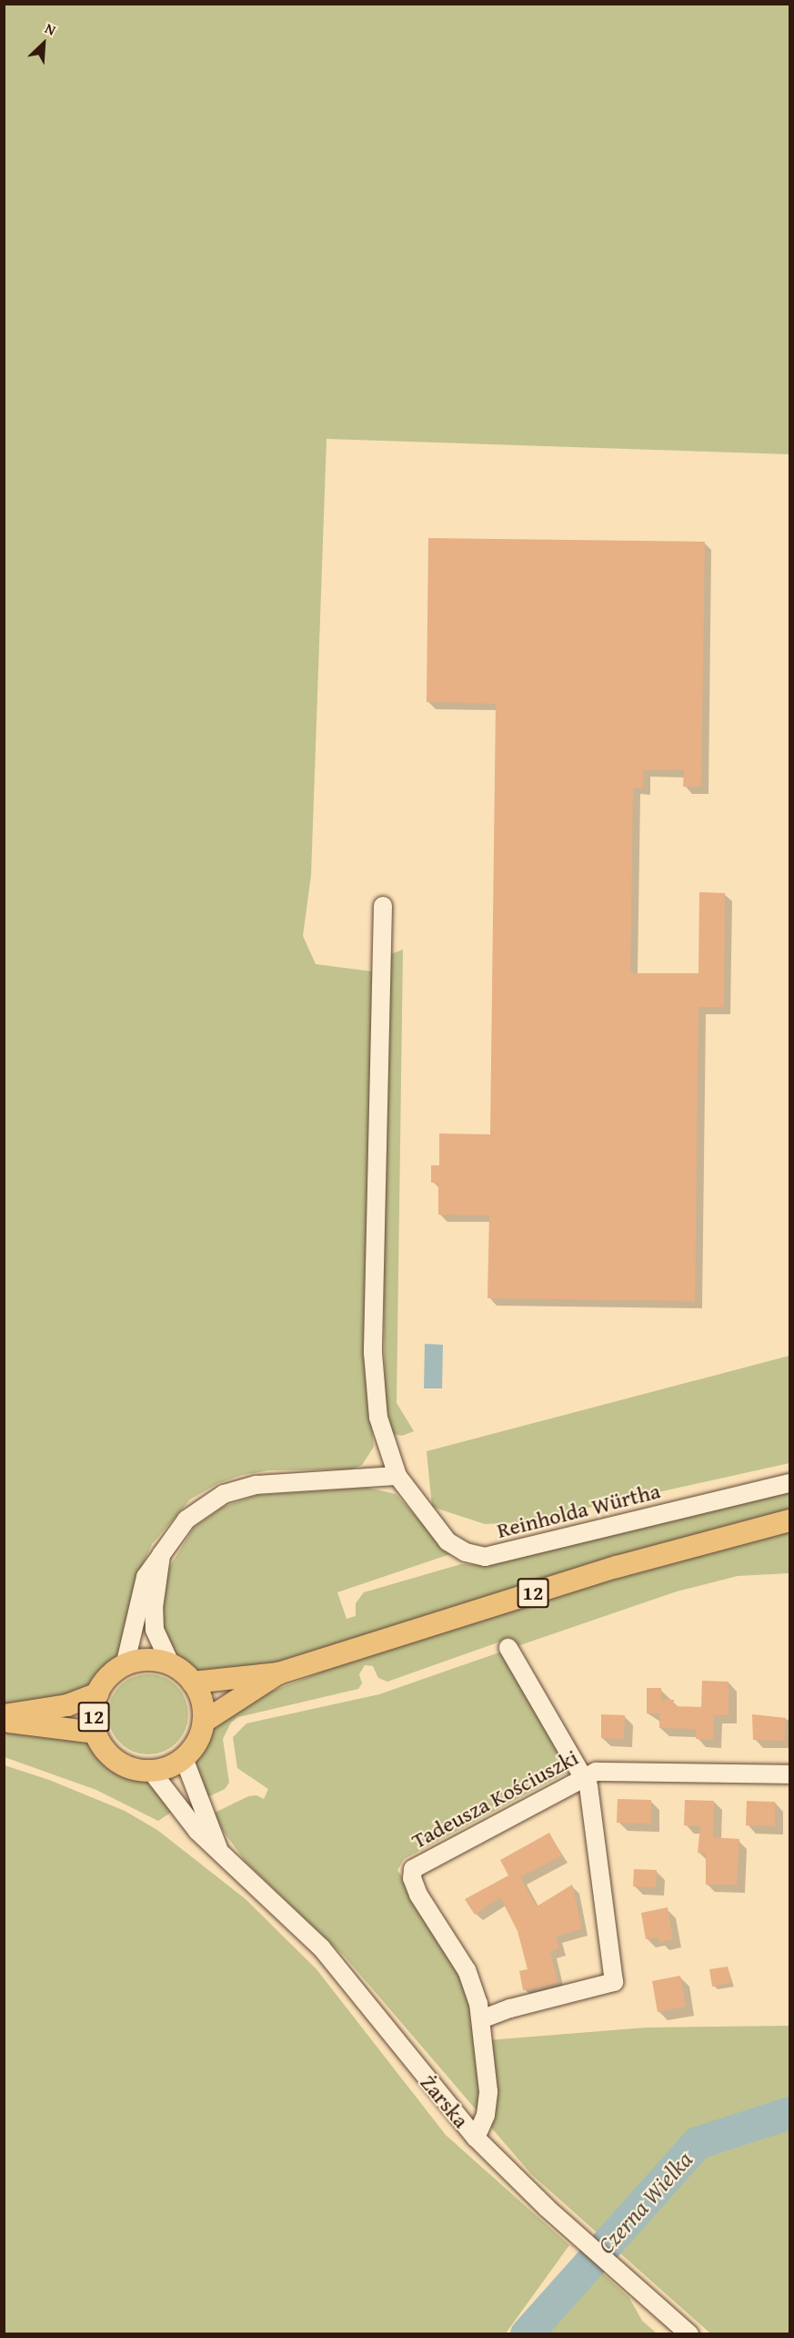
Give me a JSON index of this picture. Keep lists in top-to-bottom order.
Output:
{
  "streets": {
    "main road": ["12"],
    "street": ["Reinholda Würtha", "Tadeusza Kościuszki", "Żarska"]
  },
  "crossings": [
    ["12", "Żarska"],
    ["Tadeusza Kościuszki", "Żarska"]
  ],
  "water": ["Czerna Wielka"],
  "north": "top right"
}
